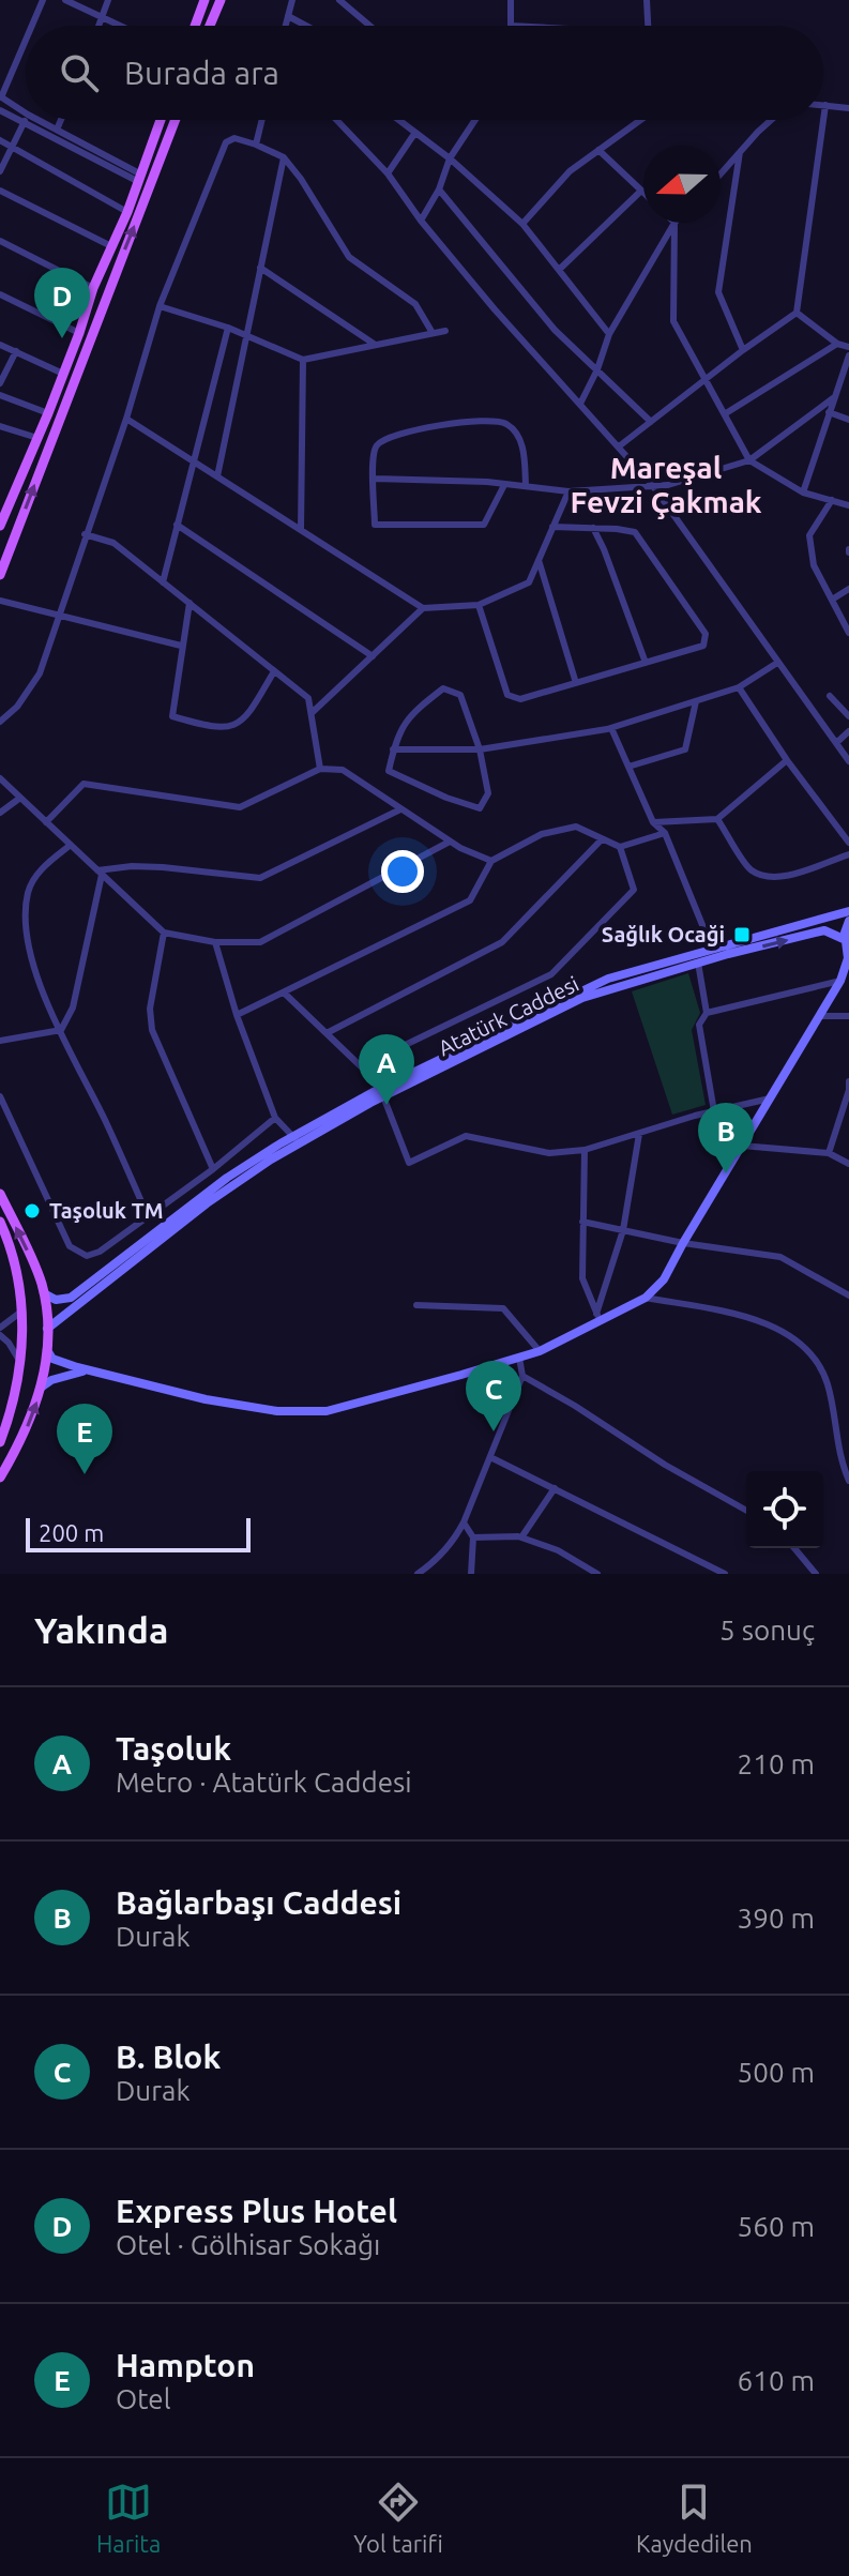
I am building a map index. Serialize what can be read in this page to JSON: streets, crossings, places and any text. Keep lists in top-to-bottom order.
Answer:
{
  "streets": {
    "main road": ["Atatürk Caddesi"]
  },
  "districts": ["Mareşal Fevzi Çakmak"],
  "places": {
    "transit": ["Sağlık Ocaği"],
    "other": ["Taşoluk TM"]
  },
  "scale_bar": "200 m",
  "north": "left",
  "page": {
    "search": "Burada ara",
    "pins": [
      "D",
      "A",
      "B",
      "C",
      "E"
    ],
    "scale": "200 m",
    "heading": ["Yakında", "5 sonuç"],
    "list": [
      {
        "mark": "A",
        "name": "Taşoluk",
        "note": "Metro · Atatürk Caddesi",
        "value": "210 m"
      },
      {
        "mark": "B",
        "name": "Bağlarbaşı Caddesi",
        "note": "Durak",
        "value": "390 m"
      },
      {
        "mark": "C",
        "name": "B. Blok",
        "note": "Durak",
        "value": "500 m"
      },
      {
        "mark": "D",
        "name": "Express Plus Hotel",
        "note": "Otel · Gölhisar Sokağı",
        "value": "560 m"
      },
      {
        "mark": "E",
        "name": "Hampton",
        "note": "Otel",
        "value": "610 m"
      }
    ],
    "nav": ["Harita", "Yol tarifi", "Kaydedilen"]
  }
}
